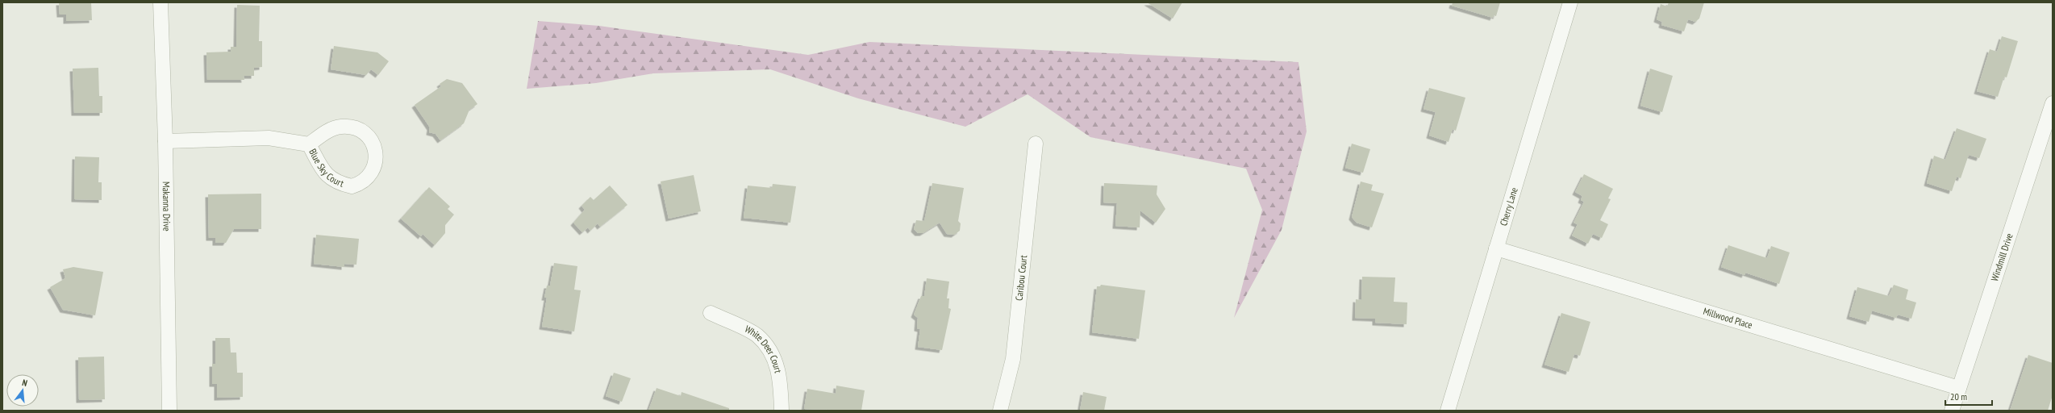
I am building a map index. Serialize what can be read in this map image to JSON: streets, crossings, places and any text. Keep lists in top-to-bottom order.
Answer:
{
  "streets": {
    "street": [
      "Blue Sky Court",
      "Makanna Drive",
      "Cherry Lane",
      "Windmill Drive",
      "Caribou Court",
      "Millwood Place",
      "White Deer Court"
    ]
  },
  "crossings": [
    ["Blue Sky Court", "Makanna Drive"],
    ["Cherry Lane", "Millwood Place"],
    ["Windmill Drive", "Millwood Place"]
  ],
  "scale_bar": "20 m",
  "north": "top"
}
